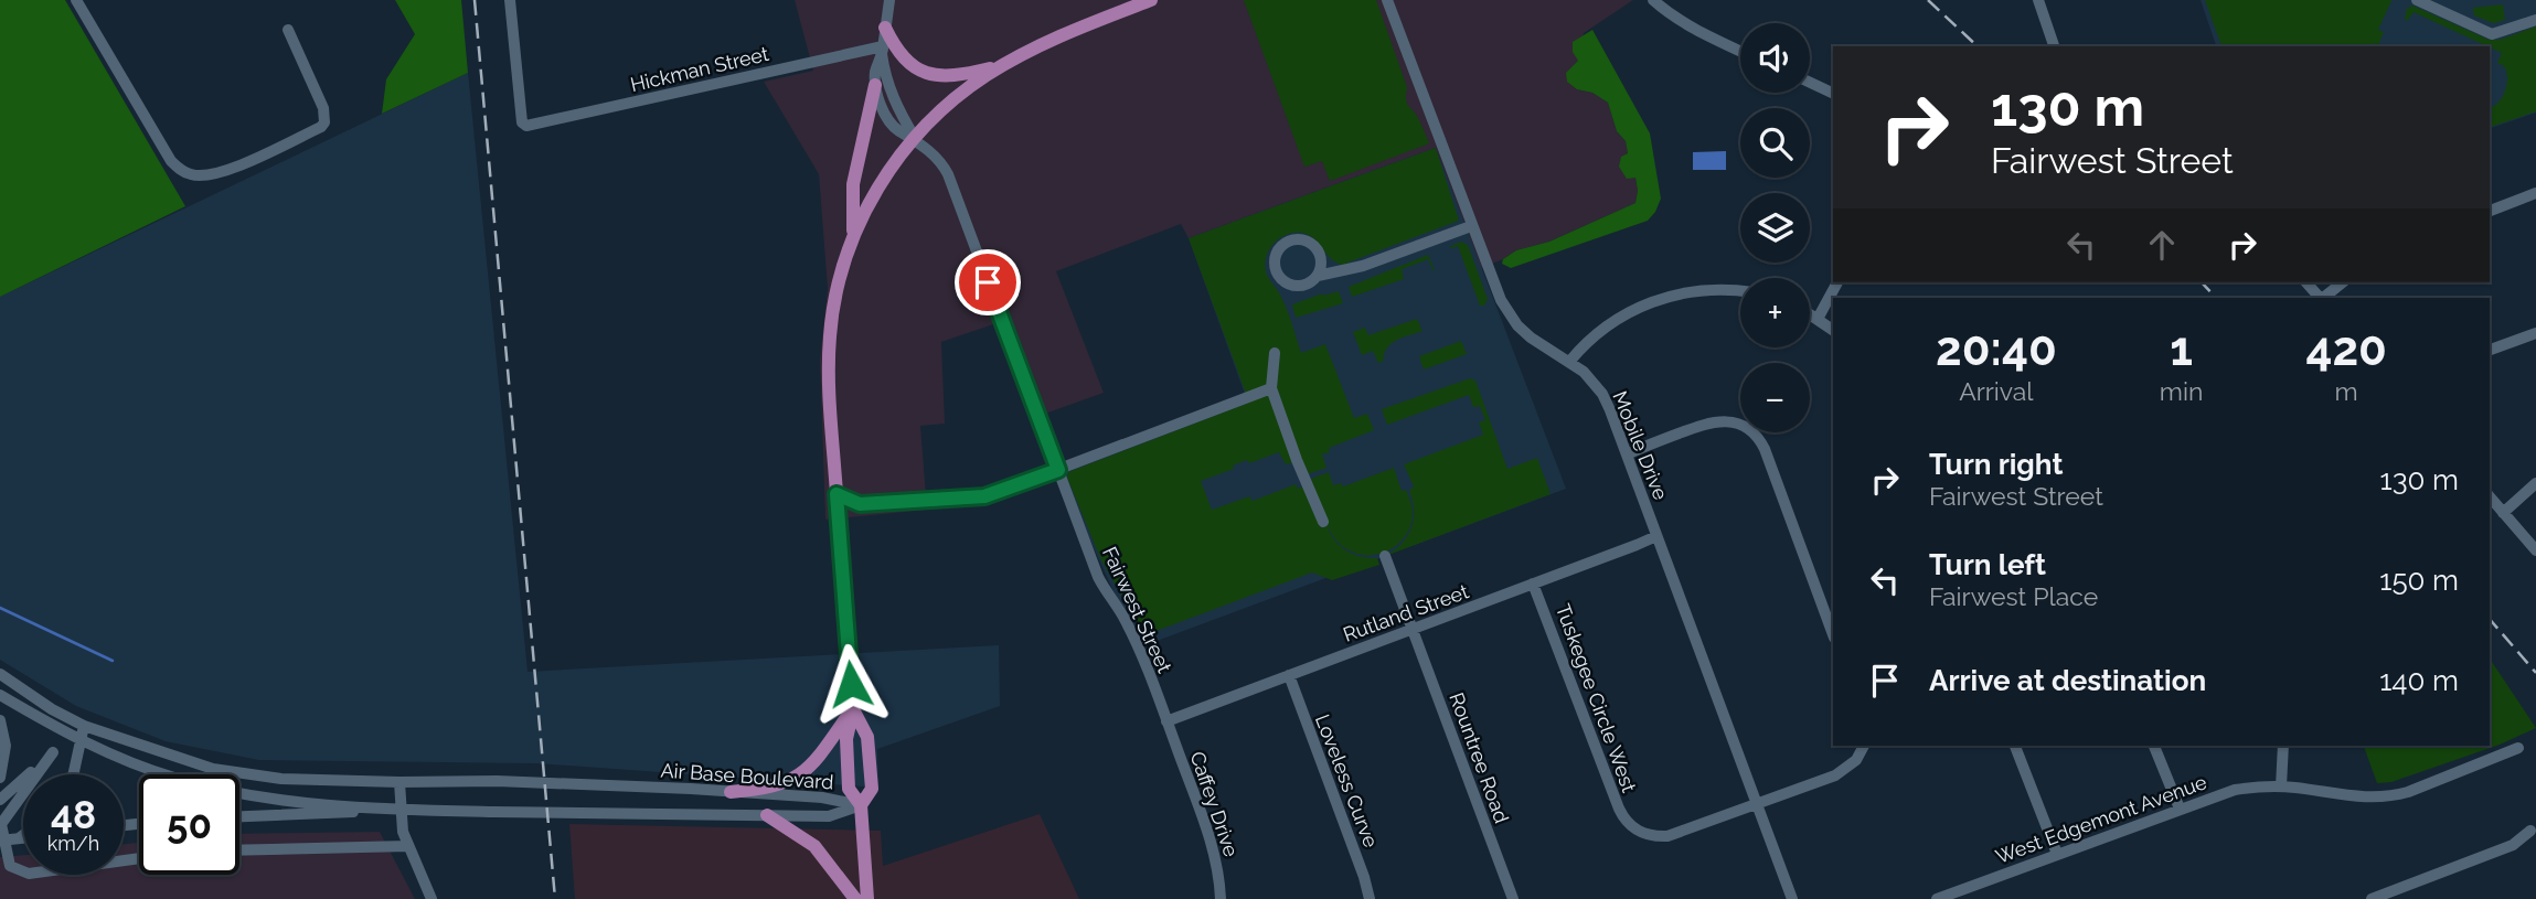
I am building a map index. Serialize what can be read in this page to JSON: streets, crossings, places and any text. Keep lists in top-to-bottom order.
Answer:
{
  "streets": {
    "street": [
      "Hickman Street",
      "Mobile Drive",
      "Fairwest Street",
      "Rutland Street",
      "Tuskegee Circle West",
      "Rountree Road",
      "Air Base Boulevard",
      "Loveless Curve",
      "Caffey Drive",
      "West Edgemont Avenue"
    ]
  },
  "crossings": [
    ["Mobile Drive", "Rutland Street"],
    ["Mobile Drive", "Tuskegee Circle West"],
    ["Fairwest Street", "Rutland Street"],
    ["Fairwest Street", "Caffey Drive"],
    ["Rutland Street", "Tuskegee Circle West"],
    ["Rutland Street", "Rountree Road"],
    ["Rutland Street", "Loveless Curve"],
    ["Rutland Street", "Caffey Drive"]
  ],
  "page": {
    "map_buttons": ["+", "−"],
    "turn": ["130 m", "Fairwest Street"],
    "eta": [
      "20:40",
      "Arrival",
      "1",
      "min",
      "420",
      "m"
    ],
    "list": [
      {
        "name": "Turn right",
        "note": "Fairwest Street",
        "value": "130 m"
      },
      {
        "name": "Turn left",
        "note": "Fairwest Place",
        "value": "150 m"
      },
      {
        "name": "Arrive at destination",
        "value": "140 m"
      }
    ],
    "speed": "48 km/h",
    "limit": "50"
  }
}
